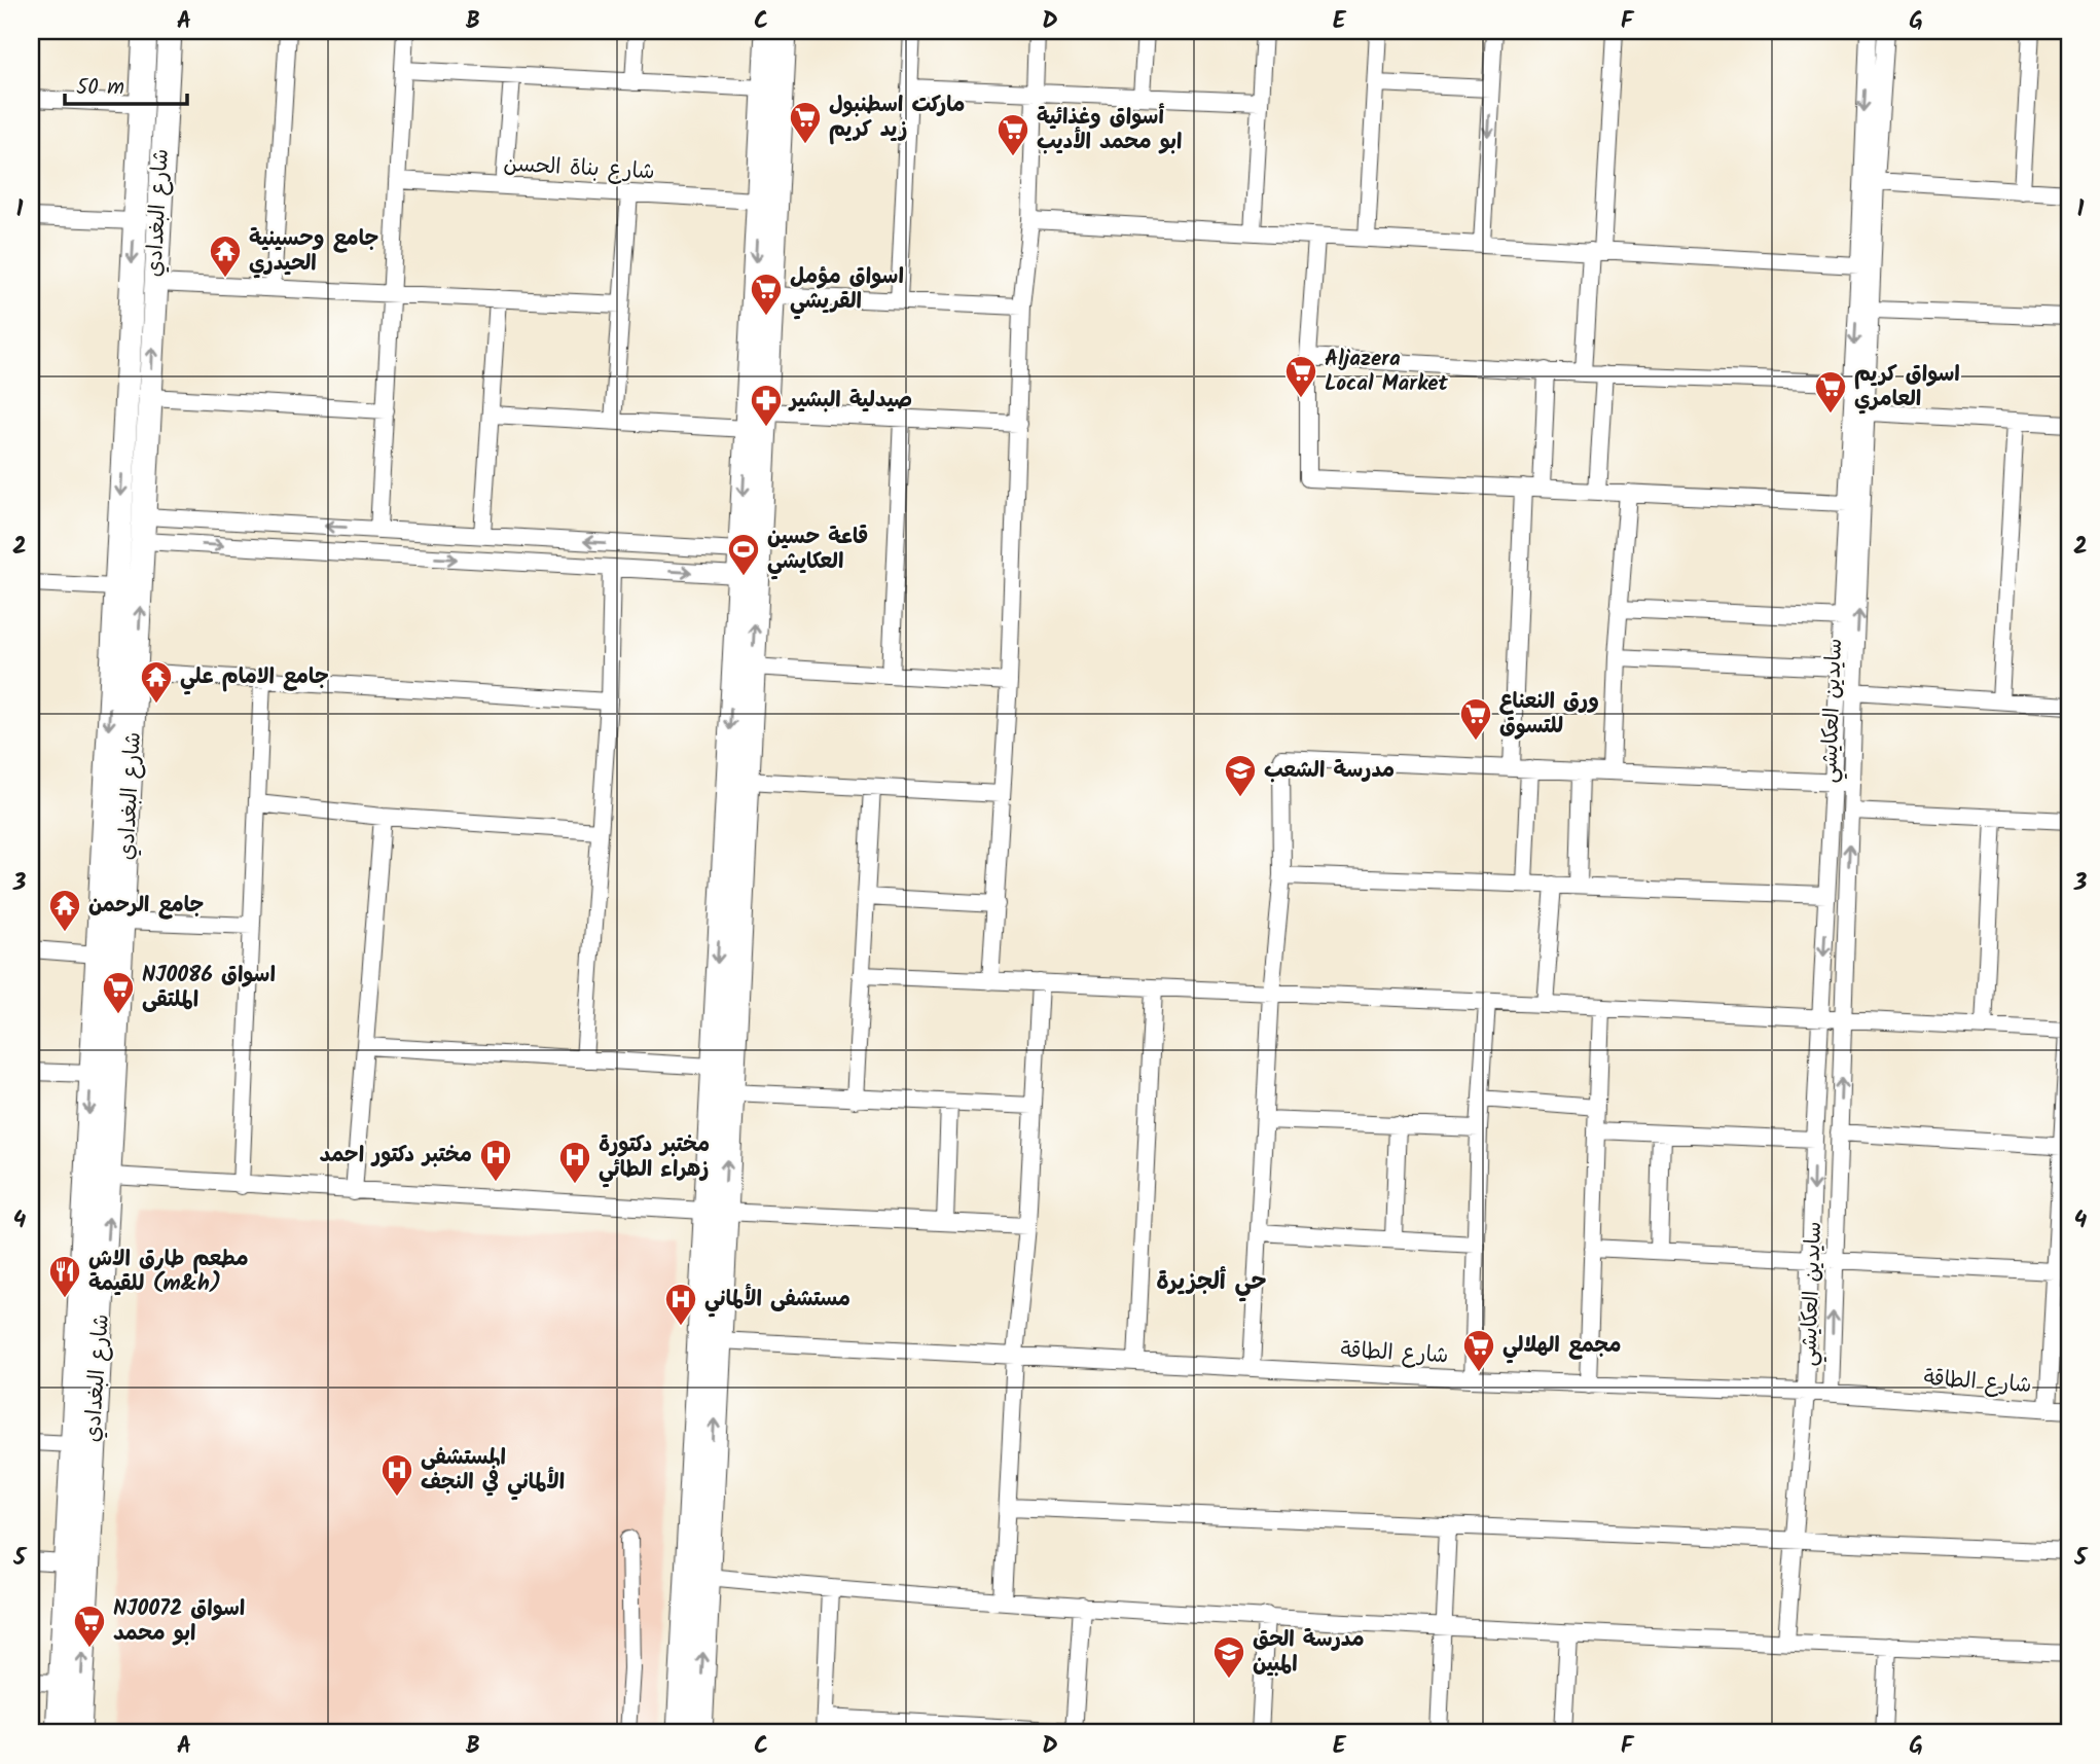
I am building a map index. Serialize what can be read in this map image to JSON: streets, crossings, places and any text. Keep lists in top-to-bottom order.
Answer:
{
  "streets": {
    "street": [
      "شارع بناة الحسن",
      "شارع البغدادي",
      "سايدين العكايشي",
      "شارع الطاقة"
    ]
  },
  "crossings": [
    ["سايدين العكايشي", "شارع الطاقة"]
  ],
  "districts": ["حي ألجزيرة"],
  "places": {
    "supermarket": [
      "ماركت اسطنبول زيد كريم",
      "أسواق وغذائية ابو محمد الأديب",
      "اسواق مؤمل القريشي",
      "Aljazera Local Market",
      "اسواق كريم العامري",
      "ورق النعناع للتسوق",
      "NJ0086 اسواق الملتقى",
      "مجمع الهلالي",
      "NJ0072 اسواق ابو محمد"
    ],
    "temple": ["جامع وحسينية الحيدري", "جامع الامام علي", "جامع الرحمن"],
    "pharmacy": ["صيدلية البشير"],
    "sports": ["قاعة حسين العكايشي"],
    "school or university": ["مدرسة الشعب", "مدرسة الحق المبين"],
    "hospital": [
      "مختبر دكتور احمد",
      "مختبر دكتورة زهراء الطائي",
      "مستشفى الألماني",
      "المستشفى الألماني في النجف"
    ],
    "restaurant": ["مطعم طارق الاش للقيمة (m&h)"]
  },
  "scale_bar": "50 m",
  "grid": {
    "columns": [
      "A",
      "B",
      "C",
      "D",
      "E",
      "F",
      "G"
    ],
    "rows": [
      "1",
      "2",
      "3",
      "4",
      "5"
    ]
  }
}
